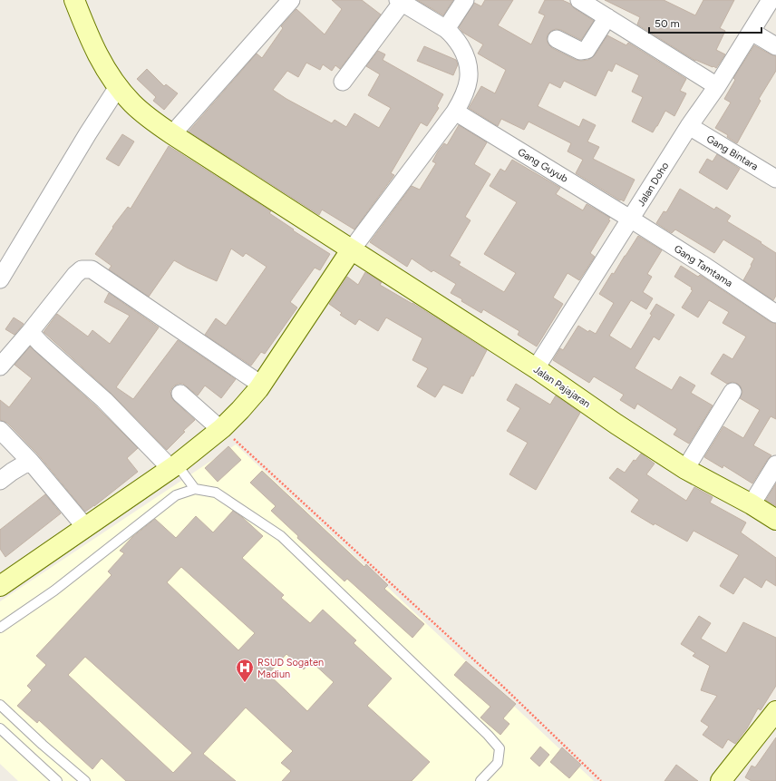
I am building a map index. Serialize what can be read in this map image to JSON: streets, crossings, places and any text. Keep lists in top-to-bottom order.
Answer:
{
  "streets": {
    "street": [
      "Gang Bintara",
      "Gang Guyub",
      "Jalan Doho",
      "Gang Tamtama",
      "Jalan Pajajaran"
    ]
  },
  "crossings": [
    ["Gang Bintara", "Jalan Doho"],
    ["Gang Guyub", "Jalan Doho"],
    ["Gang Guyub", "Gang Tamtama"],
    ["Jalan Doho", "Gang Tamtama"],
    ["Jalan Doho", "Jalan Pajajaran"]
  ],
  "places": {
    "hospital": ["RSUD Sogaten Madiun"]
  },
  "scale_bar": "50 m"
}
